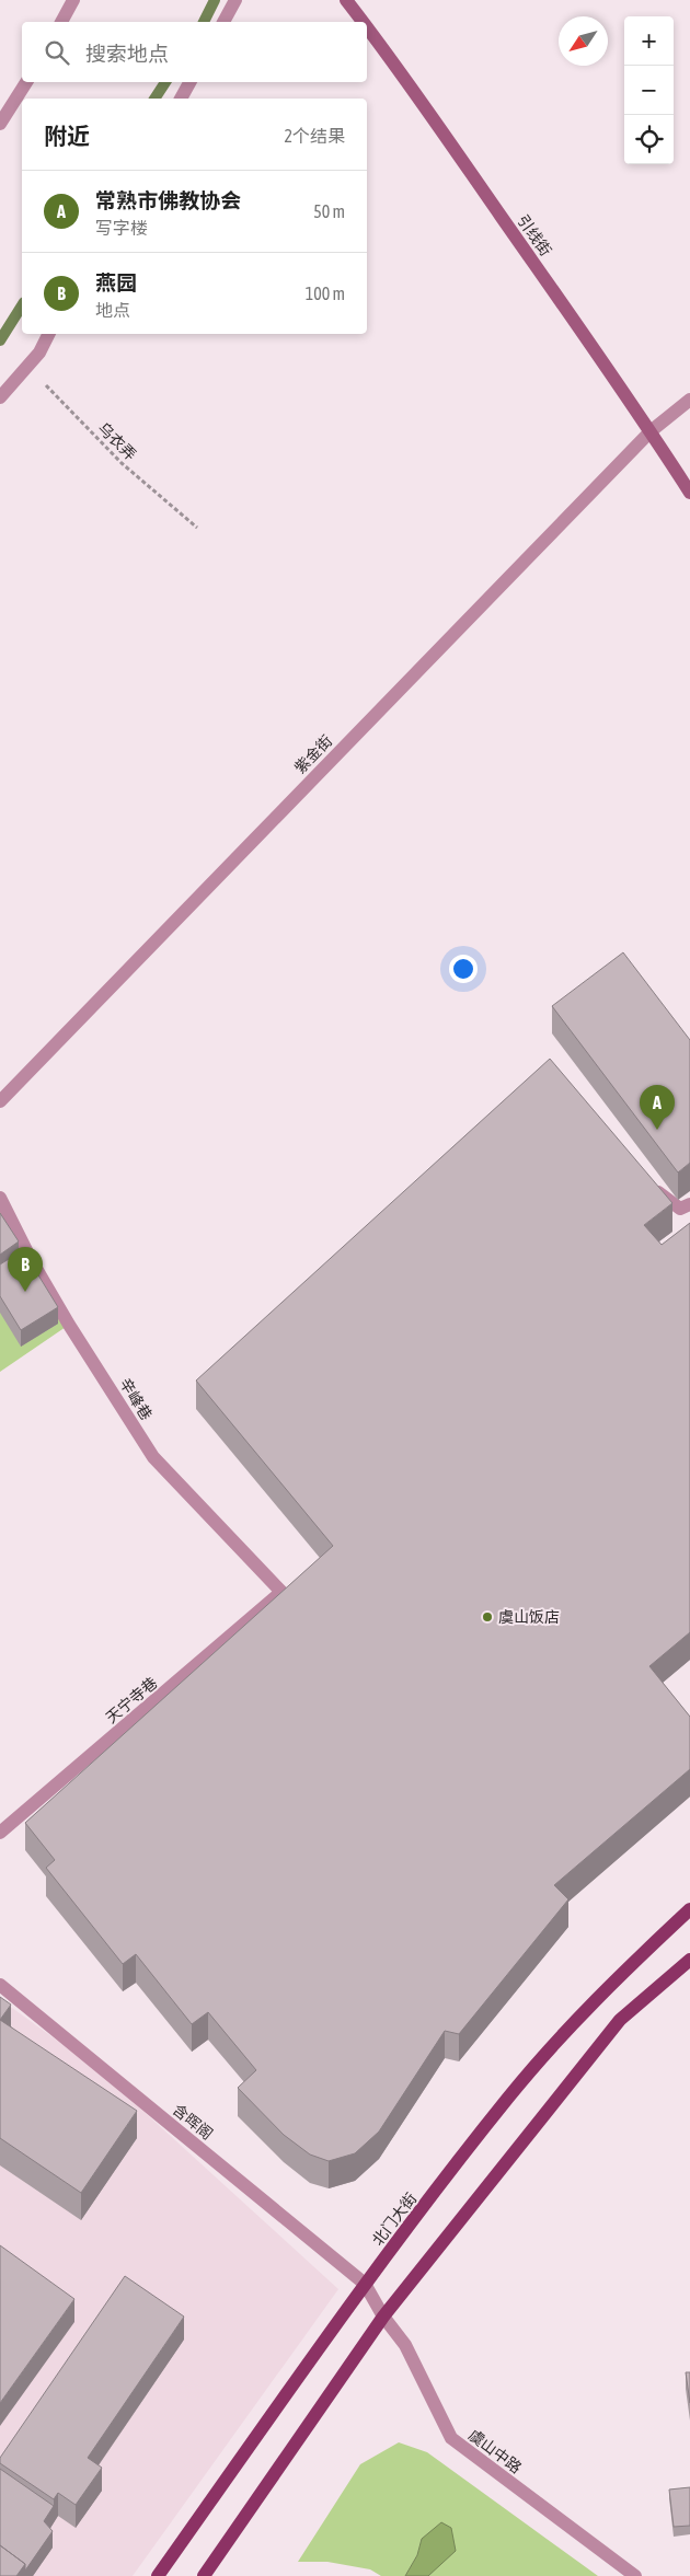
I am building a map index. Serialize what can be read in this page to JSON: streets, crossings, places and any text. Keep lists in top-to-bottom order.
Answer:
{
  "streets": {
    "main road": ["北门大街"],
    "street": [
      "引线街",
      "紫金街",
      "辛峰巷",
      "天宁寺巷",
      "含晖阁",
      "虞山中路"
    ],
    "path": ["乌衣弄"]
  },
  "crossings": [
    ["引线街", "紫金街"],
    ["辛峰巷", "天宁寺巷"],
    ["含晖阁", "北门大街"],
    ["含晖阁", "虞山中路"],
    ["北门大街", "虞山中路"]
  ],
  "places": ["虞山饭店"],
  "north": "bottom left",
  "page": {
    "map_buttons": ["+", "−"],
    "search": "搜索地点",
    "heading": ["附近", "2个结果"],
    "list": [
      {
        "mark": "A",
        "name": "常熟市佛教协会",
        "note": "写字楼",
        "value": "50 m"
      },
      {
        "mark": "B",
        "name": "燕园",
        "note": "地点",
        "value": "100 m"
      }
    ],
    "pins": ["A", "B"]
  }
}
